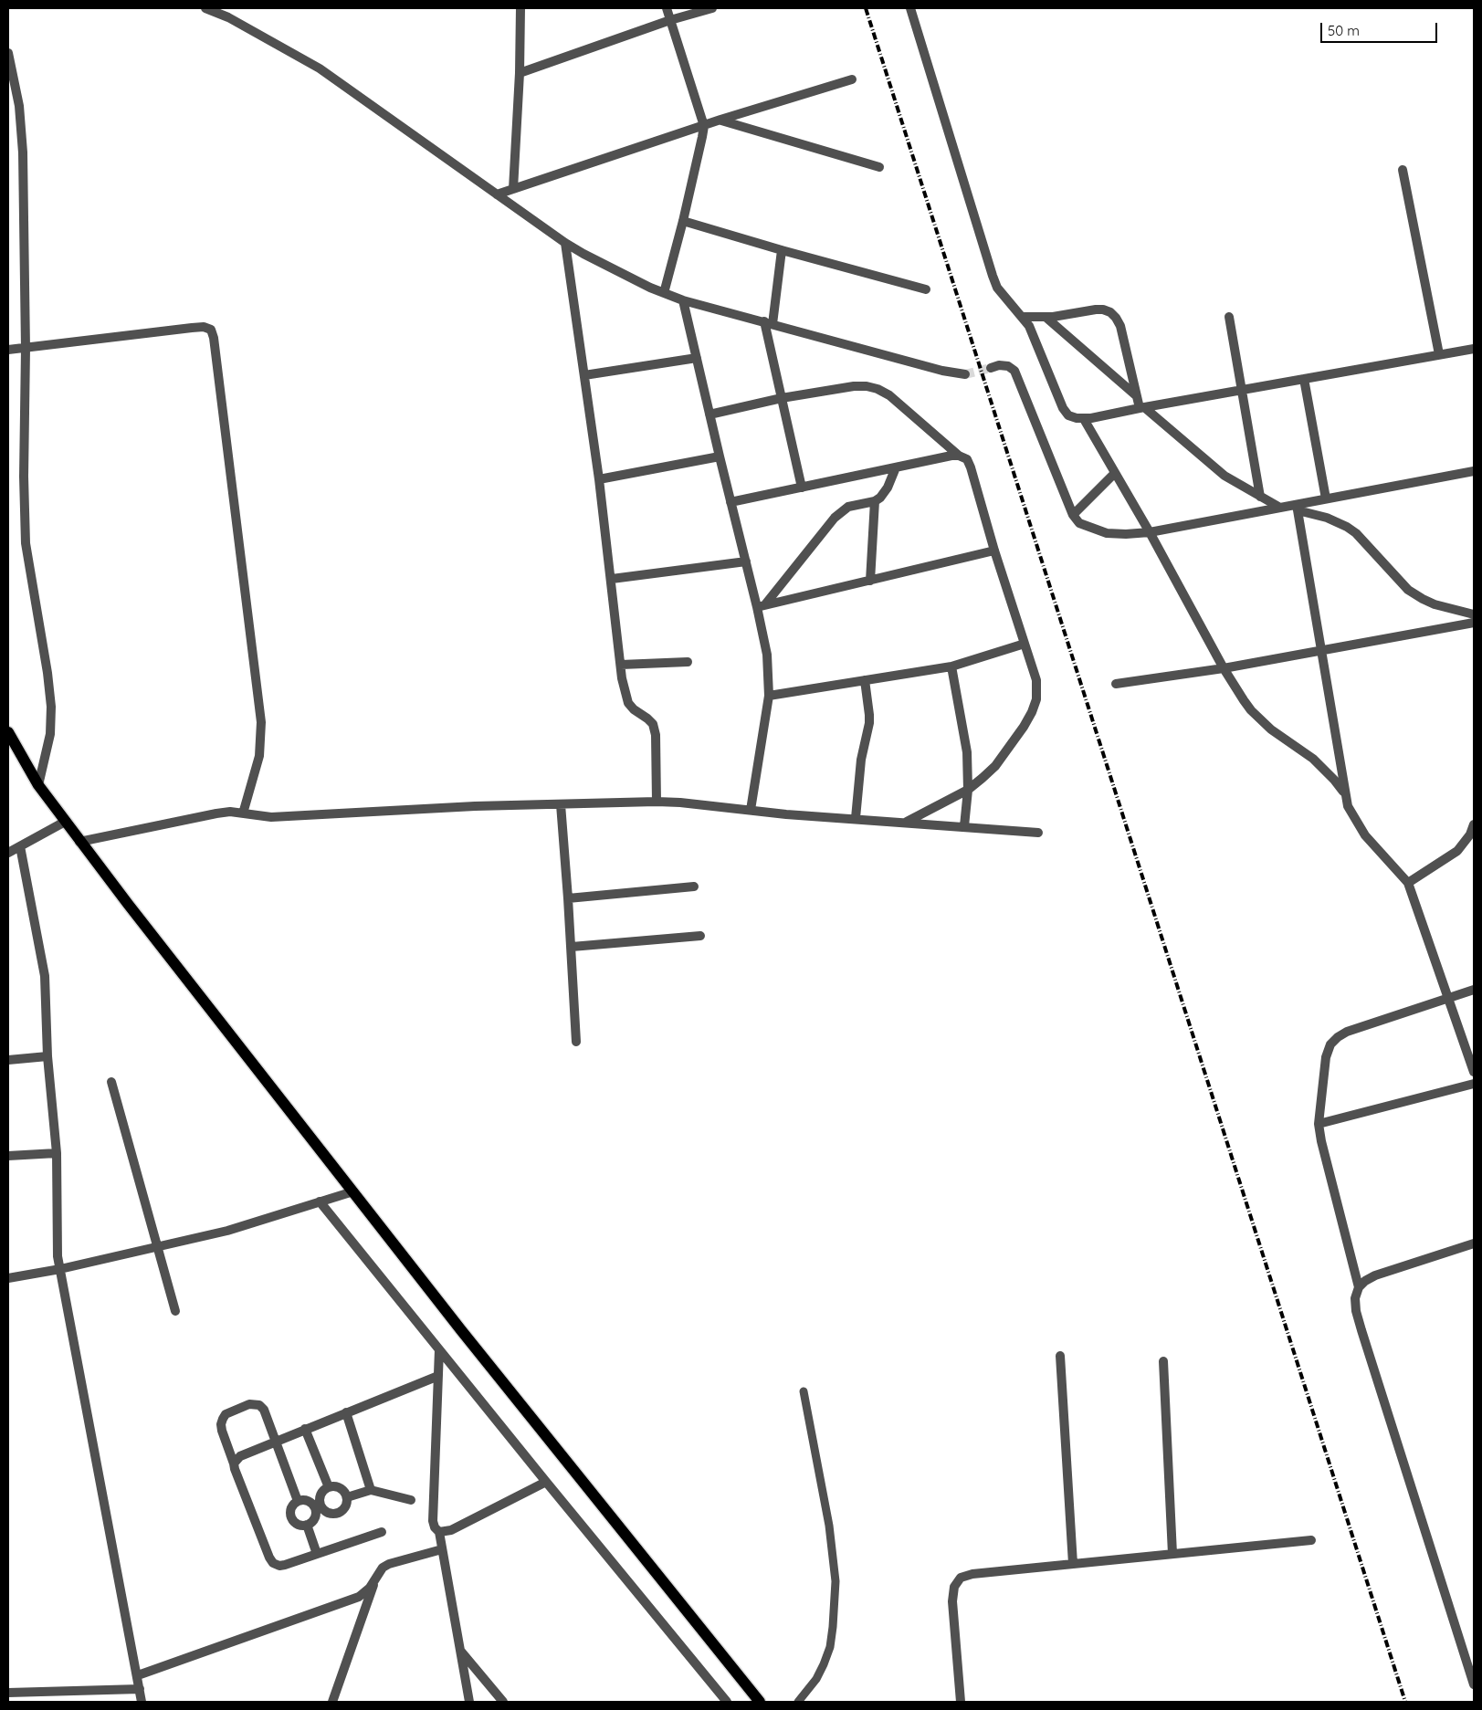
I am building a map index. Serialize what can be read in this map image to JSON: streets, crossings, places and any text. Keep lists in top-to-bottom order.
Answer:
{
  "scale_bar": "50 m"
}
